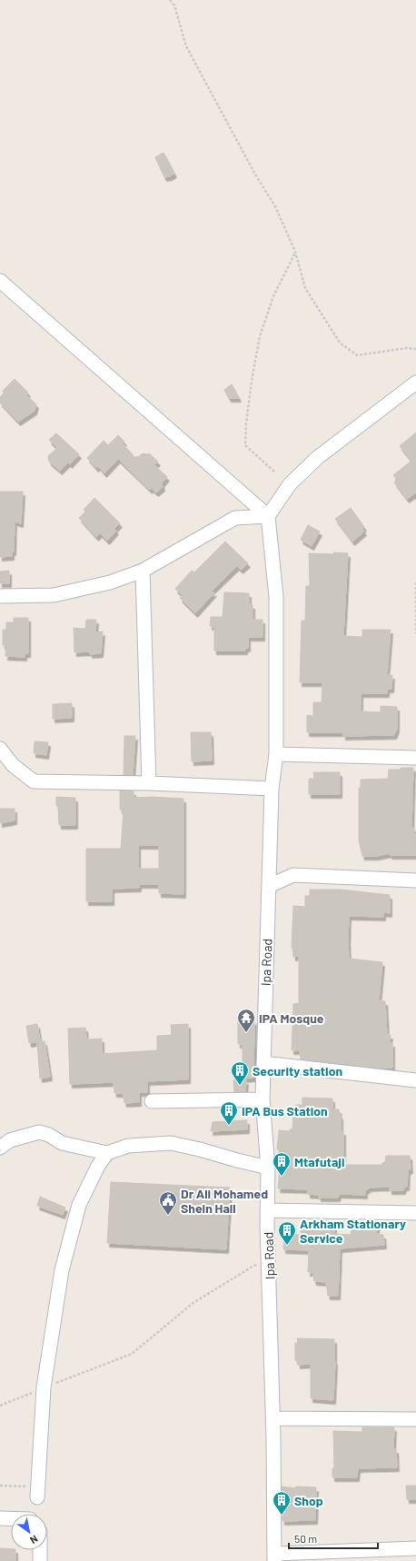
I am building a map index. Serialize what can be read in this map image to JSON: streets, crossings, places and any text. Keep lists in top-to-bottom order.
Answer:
{
  "streets": {
    "street": ["Ipa Road"]
  },
  "places": {
    "temple": ["IPA Mosque"],
    "building": [
      "Security station",
      "IPA Bus Station",
      "Mtafutaji",
      "Arkham Stationary Service",
      "Shop"
    ],
    "public building": ["Dr Ali Mohamed Shein Hall"]
  },
  "scale_bar": "50 m",
  "north": "bottom right"
}
